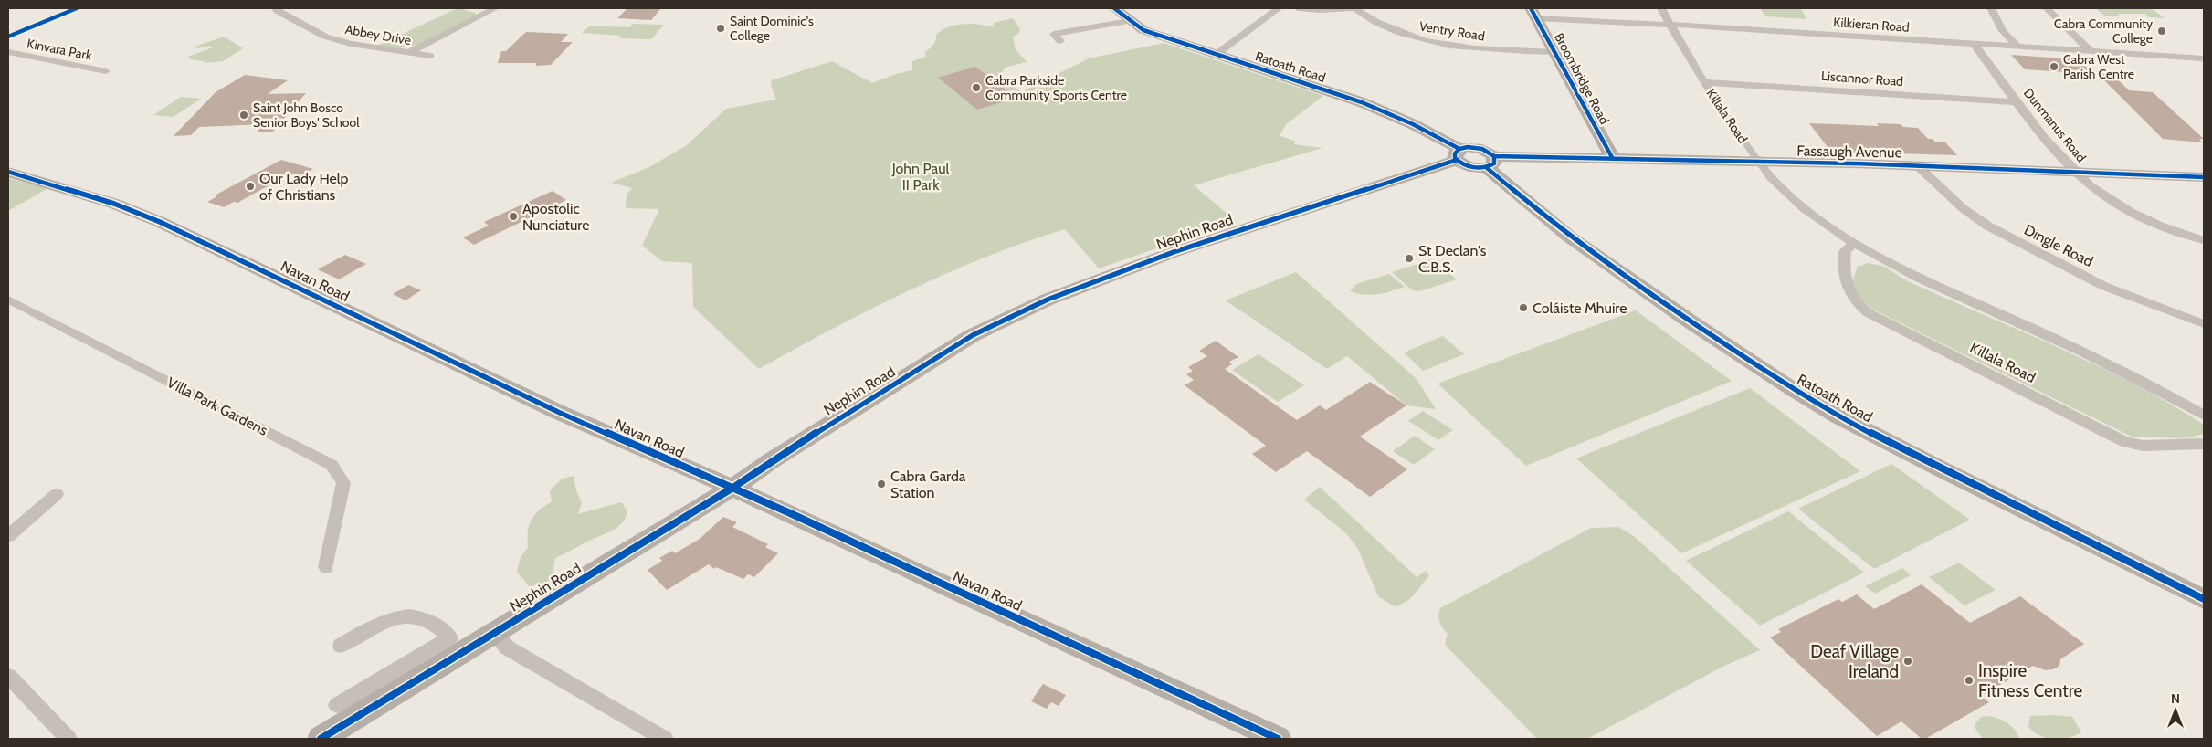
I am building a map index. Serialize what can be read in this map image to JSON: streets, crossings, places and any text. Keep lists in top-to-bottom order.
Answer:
{
  "streets": {
    "main road": [
      "Ratoath Road",
      "Broombridge Road",
      "Fassaugh Avenue",
      "Nephin Road",
      "Navan Road"
    ],
    "street": [
      "Kilkieran Road",
      "Ventry Road",
      "Abbey Drive",
      "Kinvara Park",
      "Liscannor Road",
      "Killala Road",
      "Dunmanus Road",
      "Dingle Road",
      "Villa Park Gardens"
    ]
  },
  "crossings": [
    ["Kilkieran Road", "Broombridge Road"],
    ["Kilkieran Road", "Killala Road"],
    ["Kilkieran Road", "Dunmanus Road"],
    ["Ventry Road", "Broombridge Road"],
    ["Ratoath Road", "Fassaugh Avenue"],
    ["Ratoath Road", "Nephin Road"],
    ["Broombridge Road", "Fassaugh Avenue"],
    ["Liscannor Road", "Killala Road"],
    ["Liscannor Road", "Dunmanus Road"],
    ["Killala Road", "Fassaugh Avenue"],
    ["Dunmanus Road", "Fassaugh Avenue"],
    ["Fassaugh Avenue", "Dingle Road"],
    ["Nephin Road", "Navan Road"]
  ],
  "parks": ["John Paul II Park"],
  "places": [
    "Saint Dominic's College",
    "Cabra Community College",
    "Cabra West Parish Centre",
    "Cabra Parkside Community Sports Centre",
    "Saint John Bosco Senior Boys' School",
    "Our Lady Help of Christians",
    "Apostolic Nunciature",
    "St Declan's C.B.S.",
    "Coláiste Mhuire",
    "Cabra Garda Station",
    "Deaf Village Ireland",
    "Inspire Fitness Centre"
  ],
  "north": "top"
}
